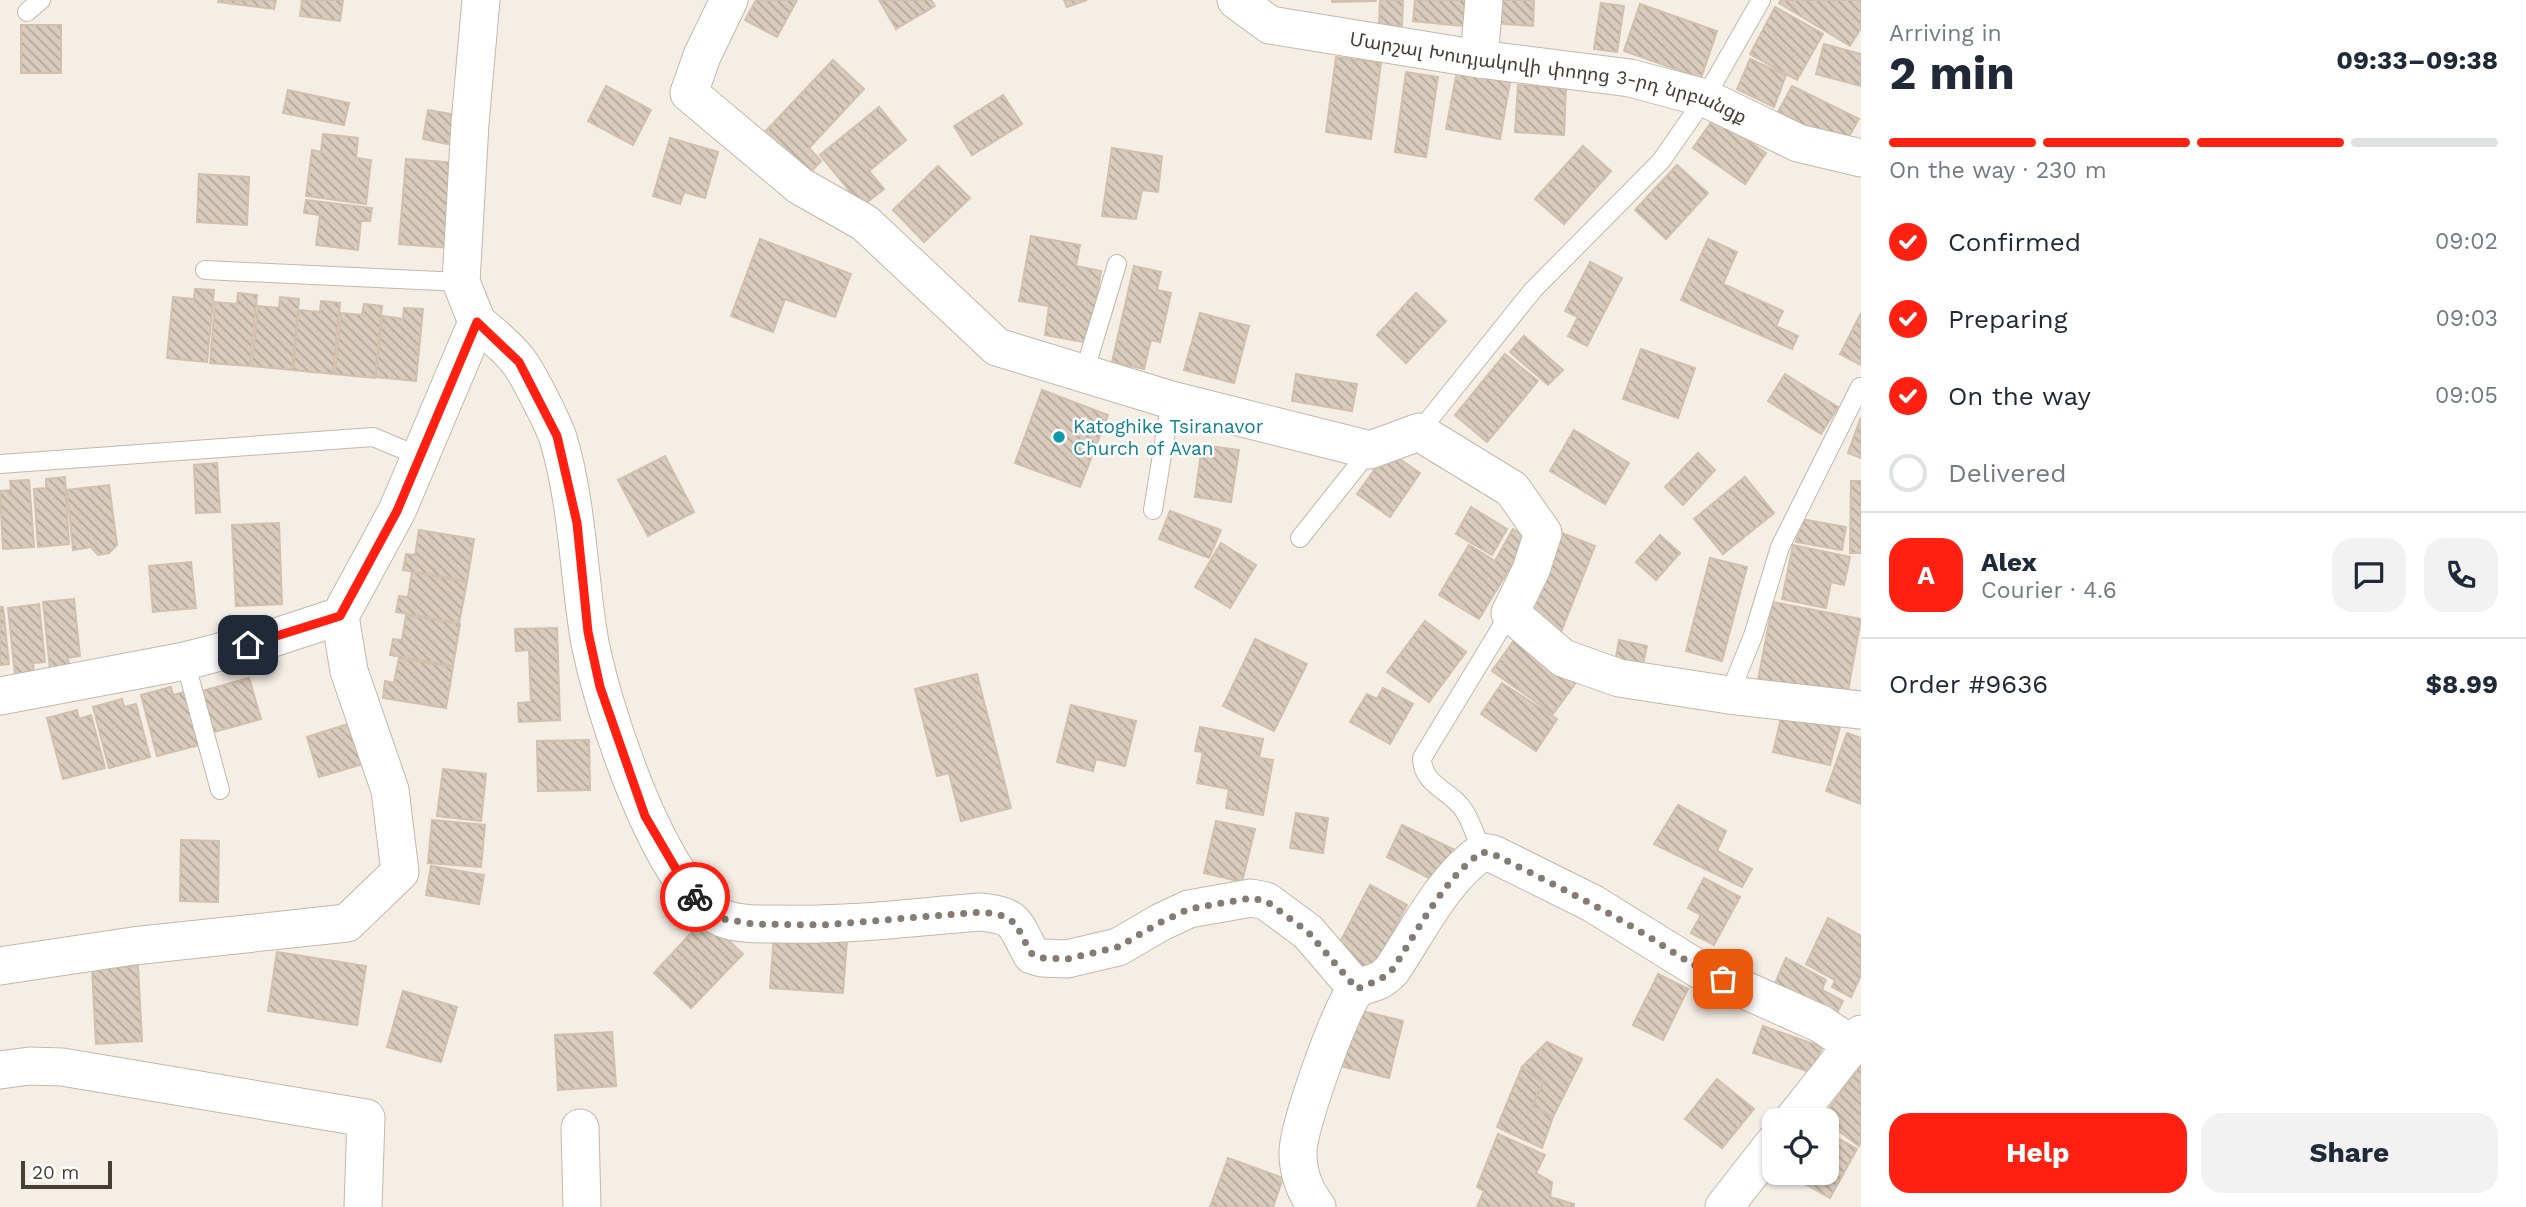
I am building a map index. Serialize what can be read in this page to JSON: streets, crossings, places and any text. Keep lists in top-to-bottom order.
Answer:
{
  "streets": {
    "street": ["Մարշալ Խուդյակովի փողոց 3-րդ նրբանցք"]
  },
  "places": ["Katoghike Tsiranavor Church of Avan"],
  "scale_bar": "20 m",
  "page": {
    "heading": ["2 min", "Arriving in", "09:33–09:38"],
    "panel": [
      "Alex",
      "Courier · 4.6",
      "Order #9636",
      "$8.99"
    ],
    "bar": "On the way · 230 m",
    "list": [
      ["Confirmed", "09:02"],
      ["Preparing", "09:03"],
      ["On the way", "09:05"],
      "Delivered"
    ],
    "round": "A",
    "buttons": ["Help", "Share"],
    "scale": "20 m"
  }
}
